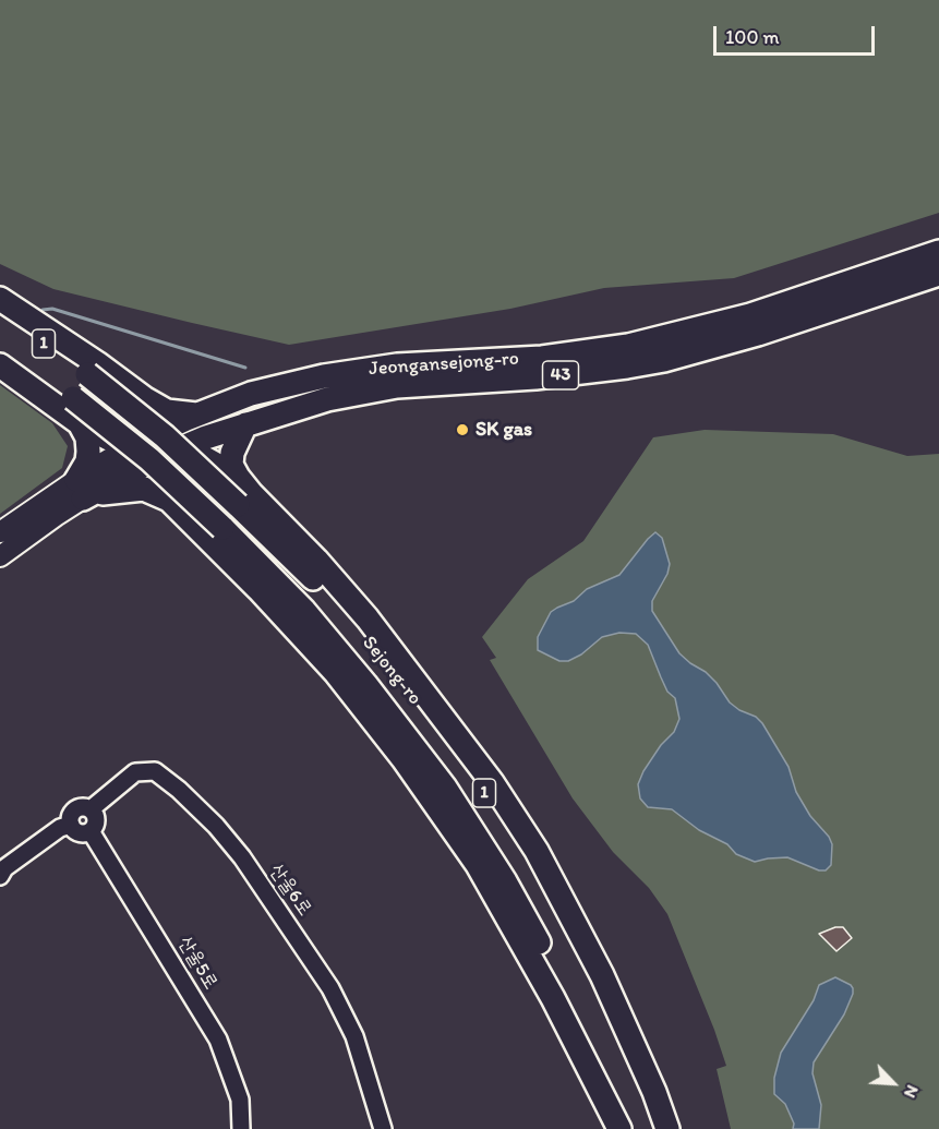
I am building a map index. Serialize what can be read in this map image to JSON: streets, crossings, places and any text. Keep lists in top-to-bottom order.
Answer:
{
  "streets": {
    "highway": [
      "1",
      "Jeongansejong-ro",
      "43",
      "Sejong-ro"
    ],
    "street": ["산울6로", "산울5로"]
  },
  "crossings": [
    ["산울6로", "산울5로"]
  ],
  "places": ["SK gas"],
  "scale_bar": "100 m",
  "north": "bottom right"
}
